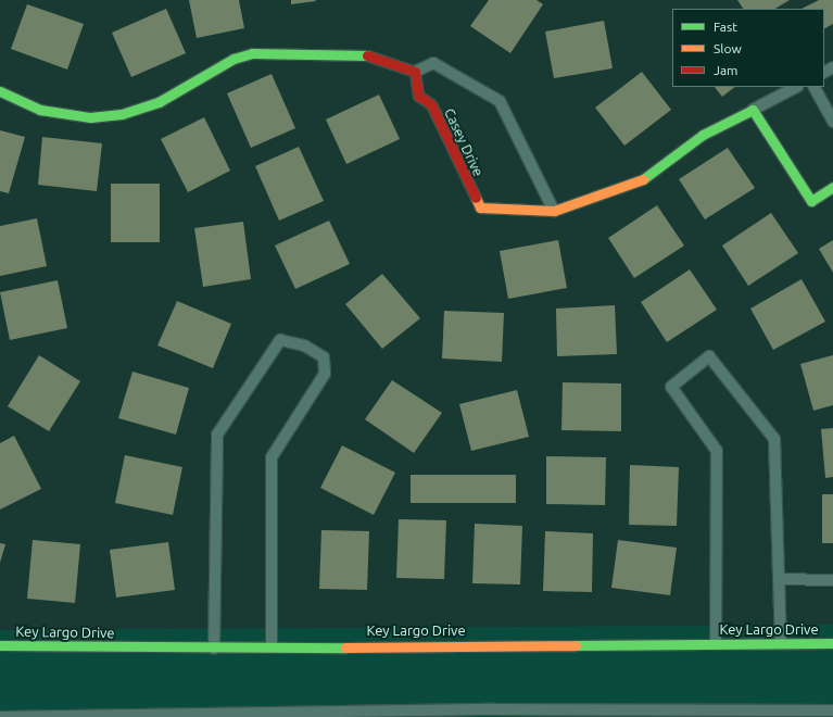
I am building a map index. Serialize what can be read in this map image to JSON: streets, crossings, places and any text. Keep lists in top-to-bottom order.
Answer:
{
  "streets": {
    "street": ["Casey Drive", "Key Largo Drive"]
  },
  "legend": ["Fast", "Slow", "Jam"]
}
